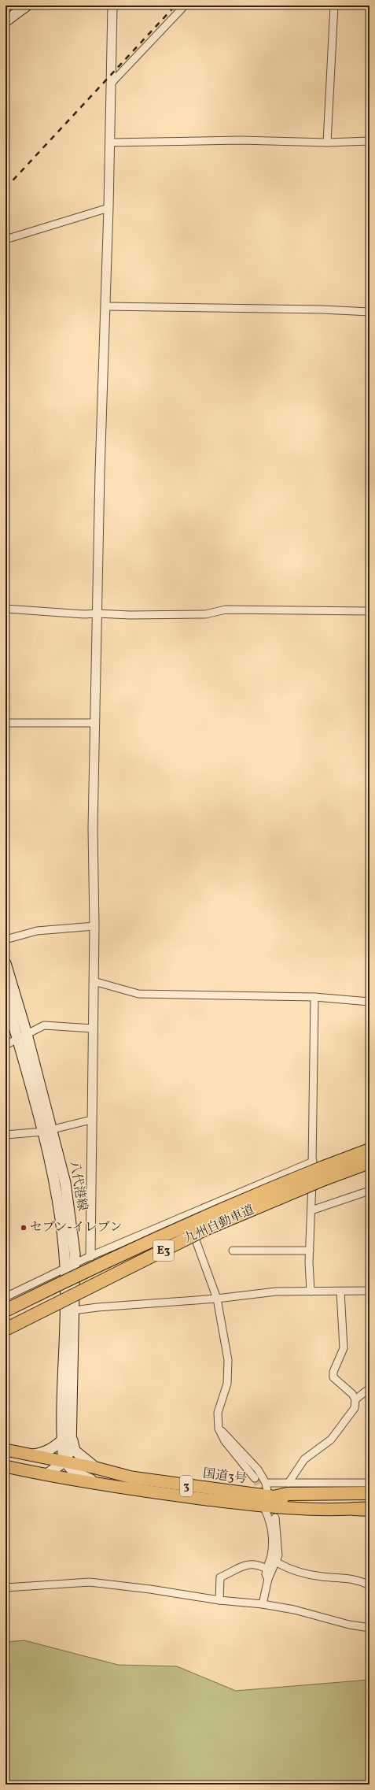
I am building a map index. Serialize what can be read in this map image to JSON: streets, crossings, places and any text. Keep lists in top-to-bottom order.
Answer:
{
  "streets": {
    "highway": [
      "九州自動車道",
      "E3",
      "国道3号",
      "3"
    ],
    "main road": ["八代港線"]
  },
  "crossings": [
    ["八代港線", "国道3号"]
  ],
  "places": ["セブン-イレブン"]
}
